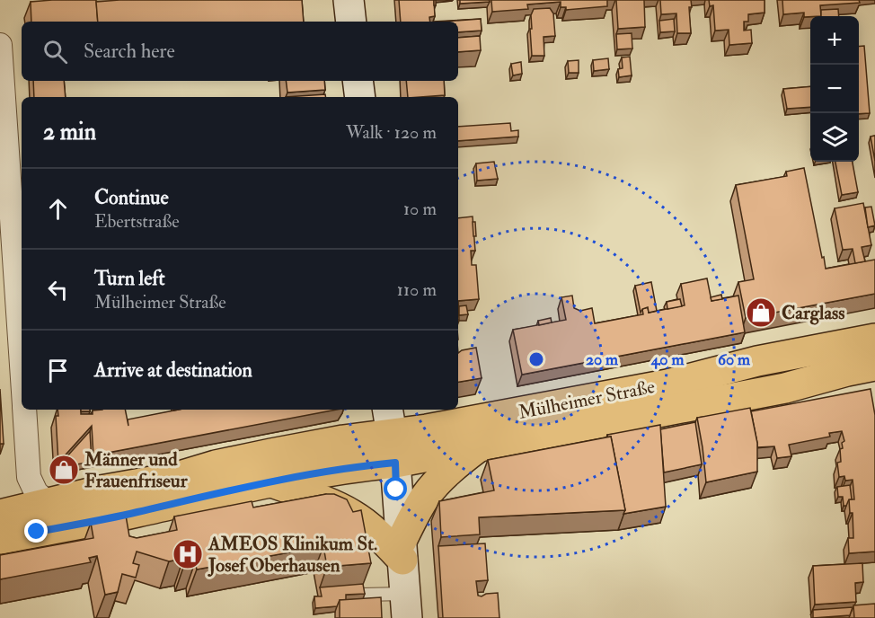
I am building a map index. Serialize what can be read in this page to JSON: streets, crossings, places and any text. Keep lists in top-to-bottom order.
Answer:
{
  "streets": {
    "main road": ["Mülheimer Straße"]
  },
  "places": {
    "shop": ["Carglass", "Männer und Frauenfriseur"],
    "hospital": ["AMEOS Klinikum St. Josef Oberhausen"]
  },
  "page": {
    "map_buttons": ["+", "−"],
    "search": "Search here",
    "heading": ["2 min", "Walk · 120 m"],
    "list": [
      ["Continue", "Ebertstraße", "10 m"],
      ["Turn left", "Mülheimer Straße", "110 m"],
      "Arrive at destination"
    ]
  },
  "rings": ["20 m", "40 m", "60 m"]
}
